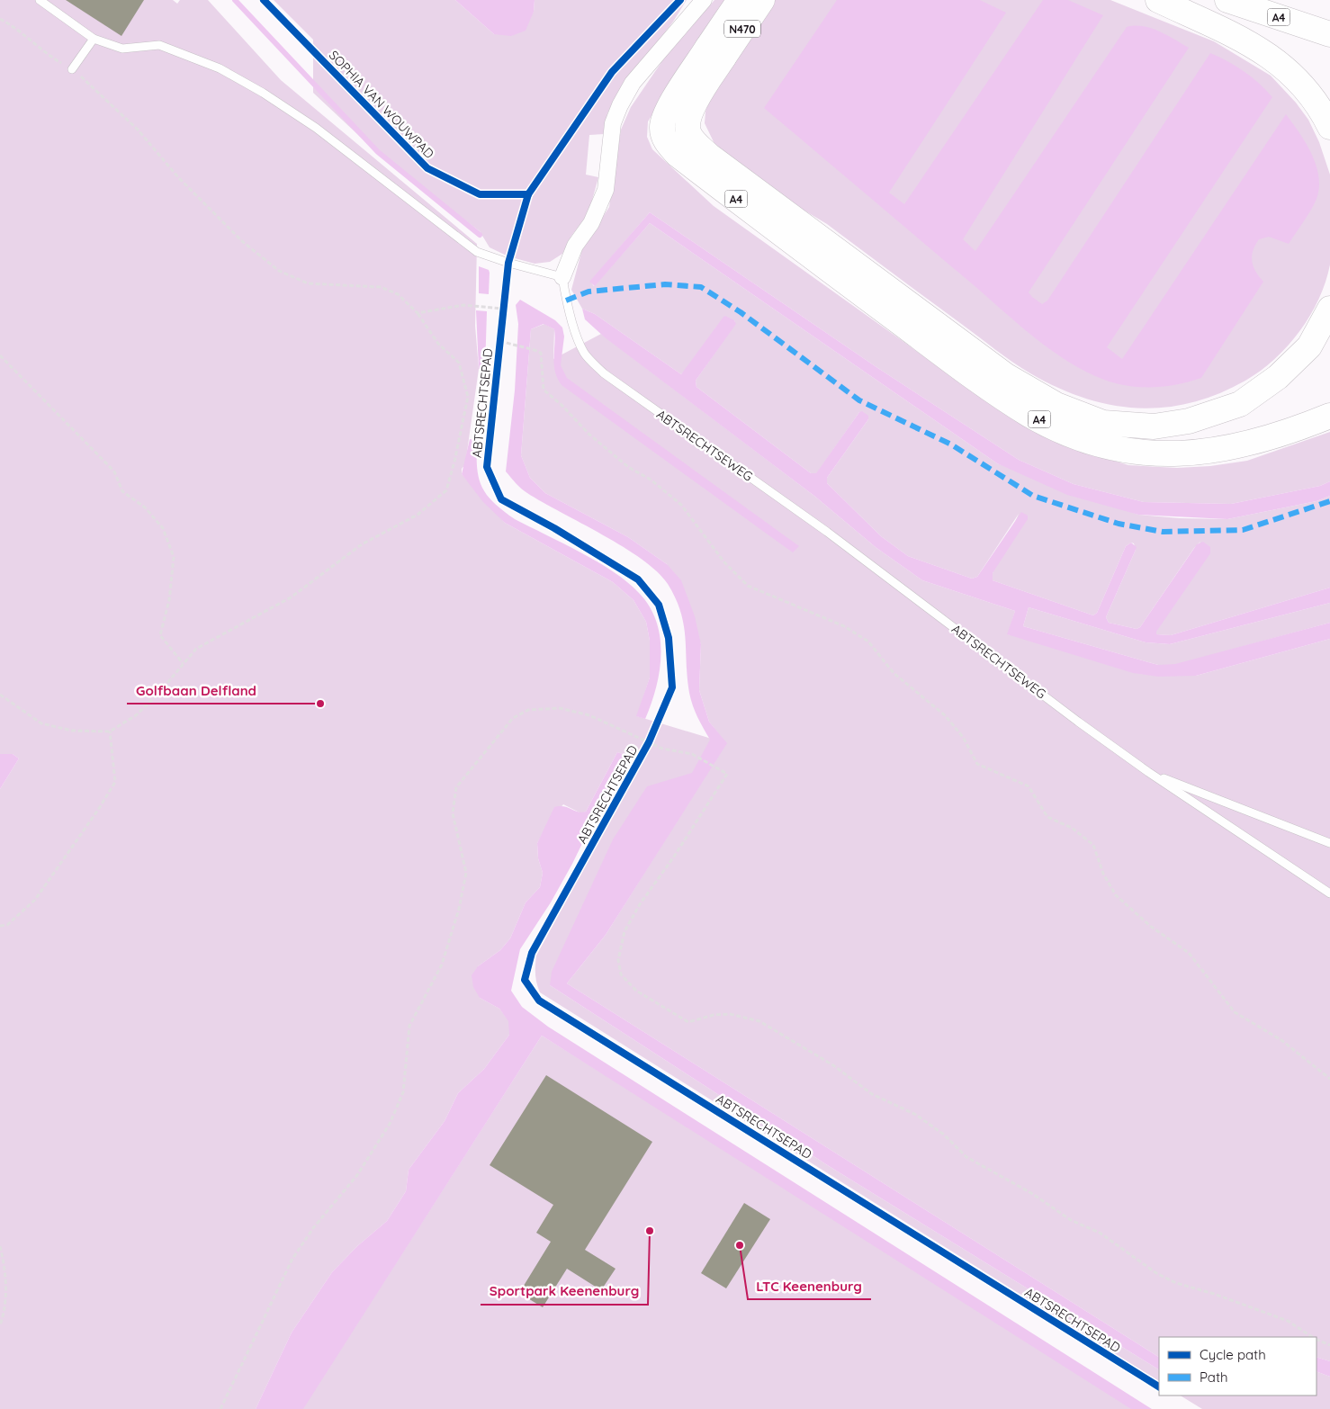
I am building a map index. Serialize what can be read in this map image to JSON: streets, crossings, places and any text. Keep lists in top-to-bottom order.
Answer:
{
  "streets": {
    "main road": ["A4", "N470"],
    "lane": ["ABTSRECHTSEWEG"],
    "cycle path": ["SOPHIA VAN WOUWPAD", "ABTSRECHTSEPAD"]
  },
  "crossings": [
    ["A4", "N470"]
  ],
  "places": ["Golfbaan Delfland", "Sportpark Keenenburg", "LTC Keenenburg"],
  "legend": ["Cycle path", "Path"]
}
